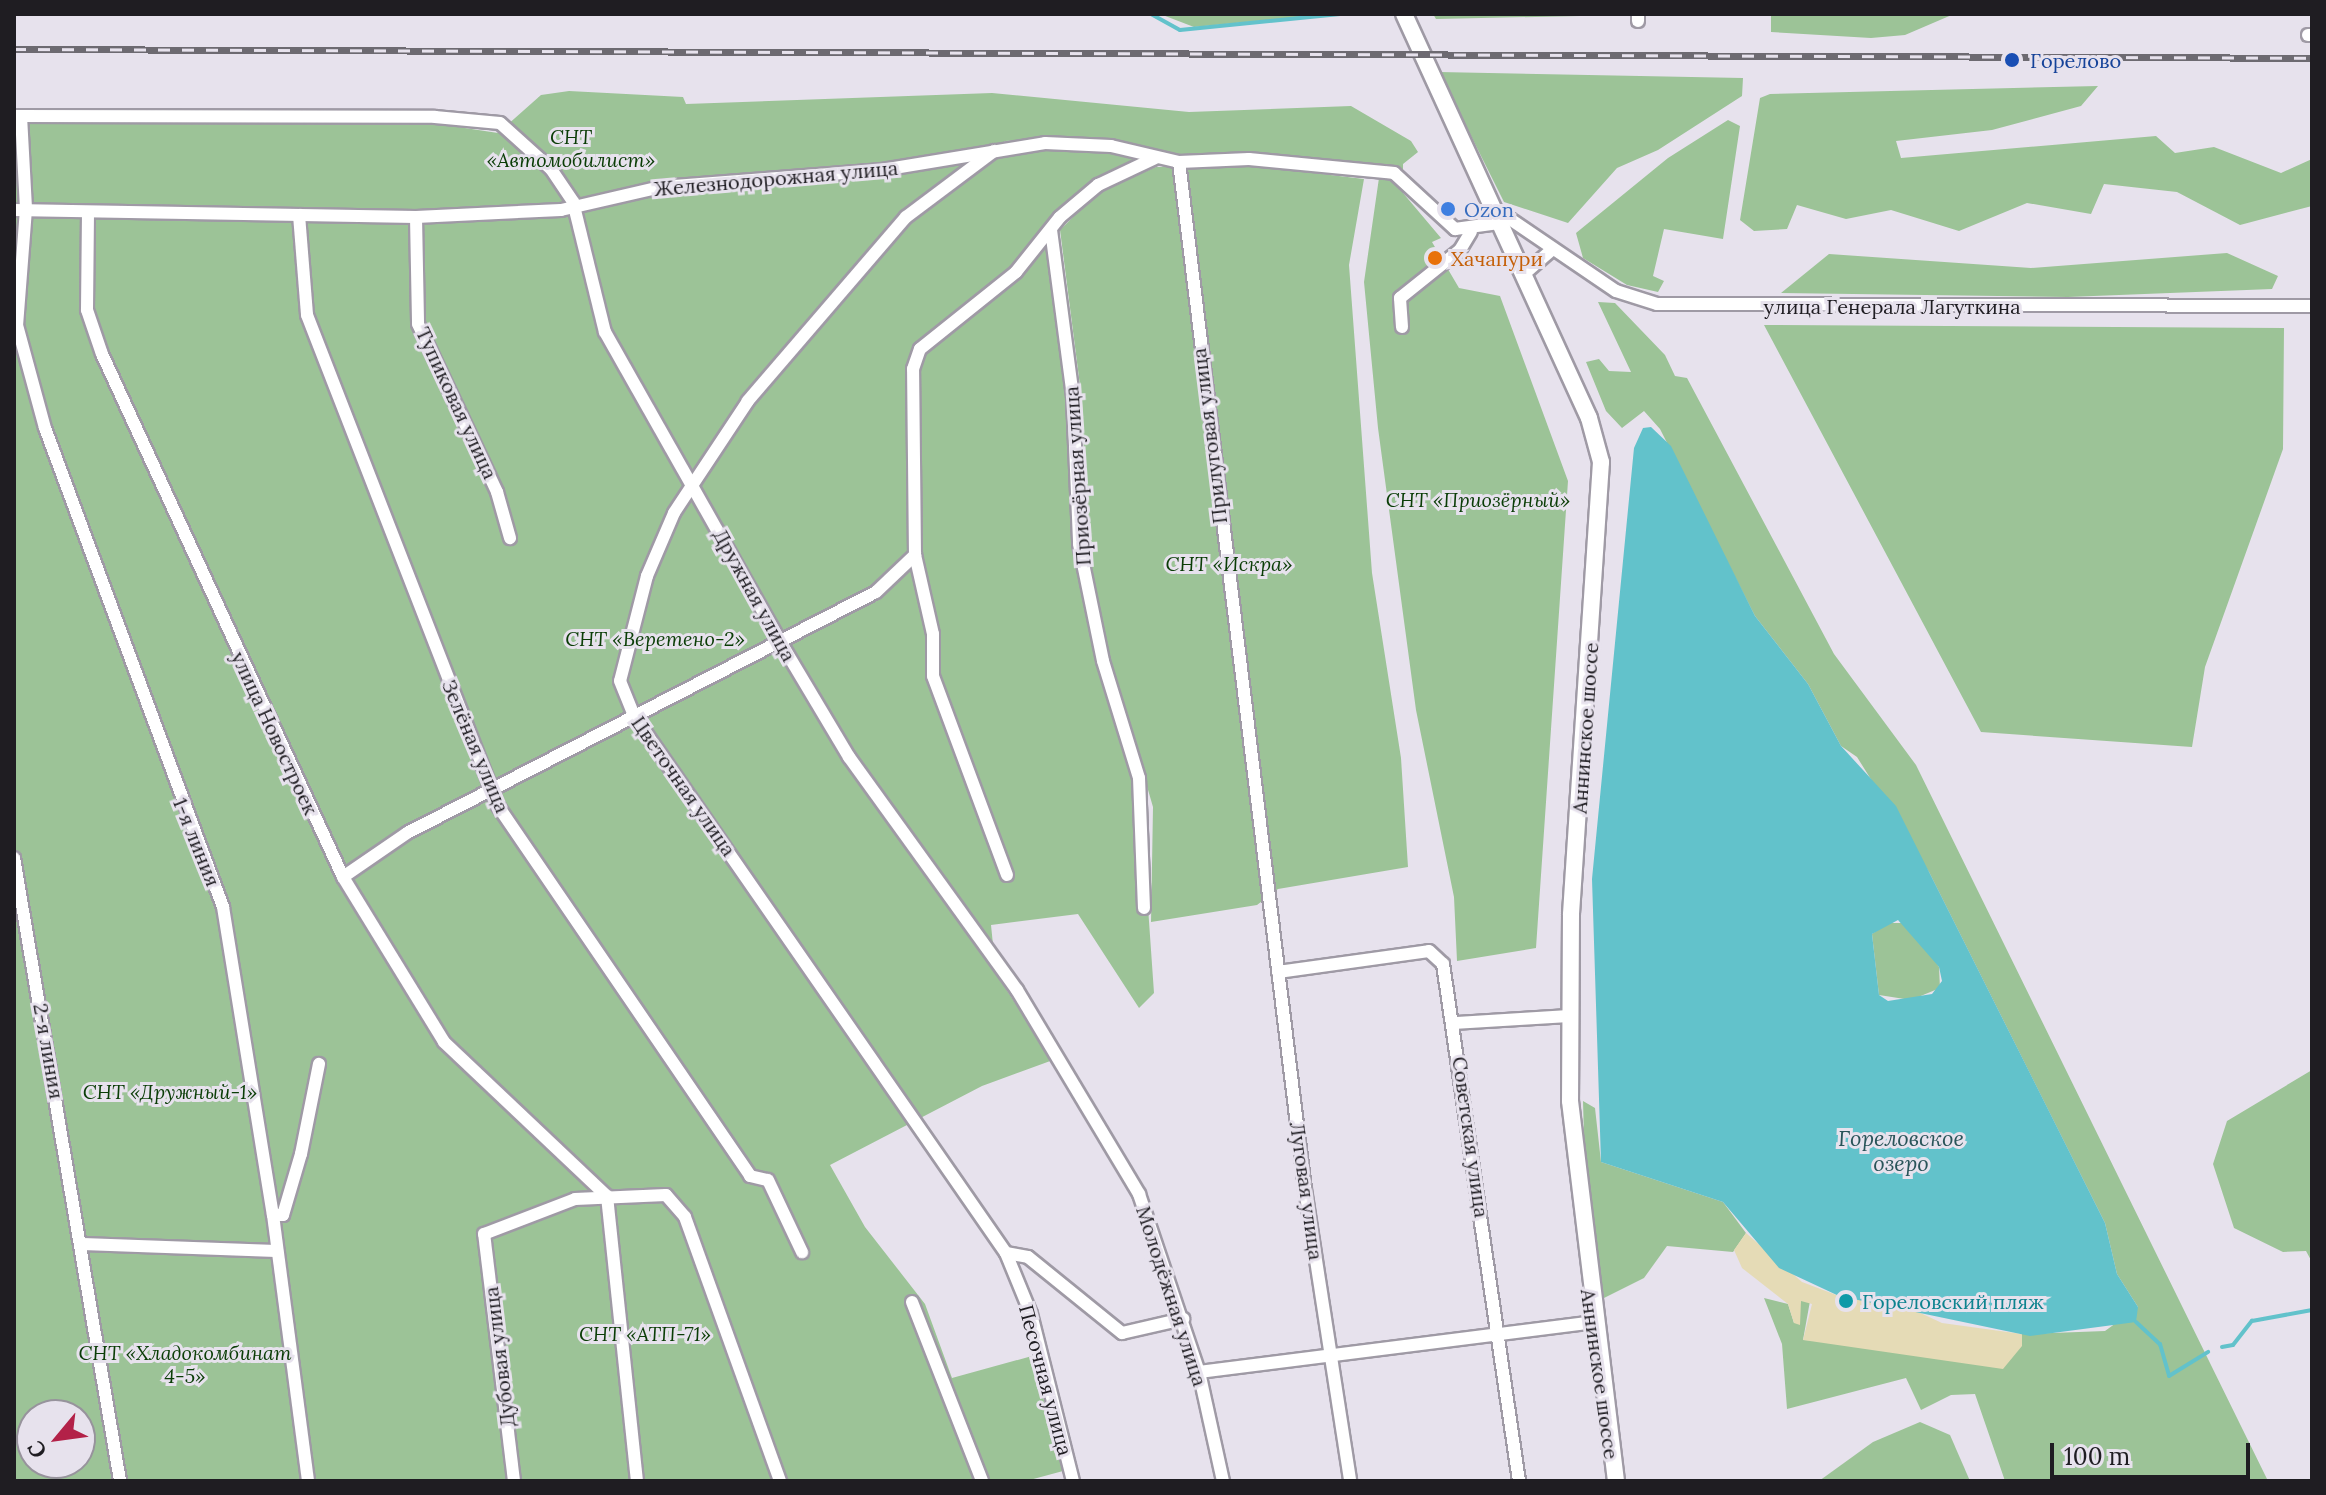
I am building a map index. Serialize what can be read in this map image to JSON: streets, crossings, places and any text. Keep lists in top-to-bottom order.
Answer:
{
  "streets": {
    "main road": ["Аннинское шоссе"],
    "street": [
      "Железнодорожная улица",
      "улица Генерала Лагуткина",
      "Тупиковая улица",
      "Прилуговая улица",
      "Приозёрная улица",
      "Дружная улица",
      "улица Новостроек",
      "Зелёная улица",
      "Цветочная улица",
      "1-я линия",
      "2-я линия",
      "Советская улица",
      "Луговая улица",
      "Молодёжная улица",
      "Дубовая улица",
      "Песочная улица"
    ]
  },
  "crossings": [
    ["Железнодорожная улица", "Тупиковая улица"],
    ["Железнодорожная улица", "Прилуговая улица"],
    ["Железнодорожная улица", "Дружная улица"],
    ["Железнодорожная улица", "улица Новостроек"],
    ["Железнодорожная улица", "Зелёная улица"],
    ["Железнодорожная улица", "Цветочная улица"],
    ["Железнодорожная улица", "1-я линия"],
    ["улица Генерала Лагуткина", "Аннинское шоссе"],
    ["Прилуговая улица", "Луговая улица"],
    ["Дружная улица", "Цветочная улица"],
    ["Дружная улица", "Молодёжная улица"],
    ["улица Новостроек", "Дубовая улица"],
    ["Цветочная улица", "Песочная улица"],
    ["Советская улица", "Луговая улица"]
  ],
  "water": ["Гореловское озеро"],
  "parks": [
    "СНТ «Автомобилист»",
    "СНТ «Приозёрный»",
    "СНТ «Искра»",
    "СНТ «Веретено-2»",
    "СНТ «Дружный-1»",
    "СНТ «АТП-71»",
    "СНТ «Хладокомбинат 4-5»"
  ],
  "places": [
    "Горелово",
    "Ozon",
    "Хачапури",
    "Гореловский пляж"
  ],
  "scale_bar": "100 m",
  "north": "bottom left"
}
